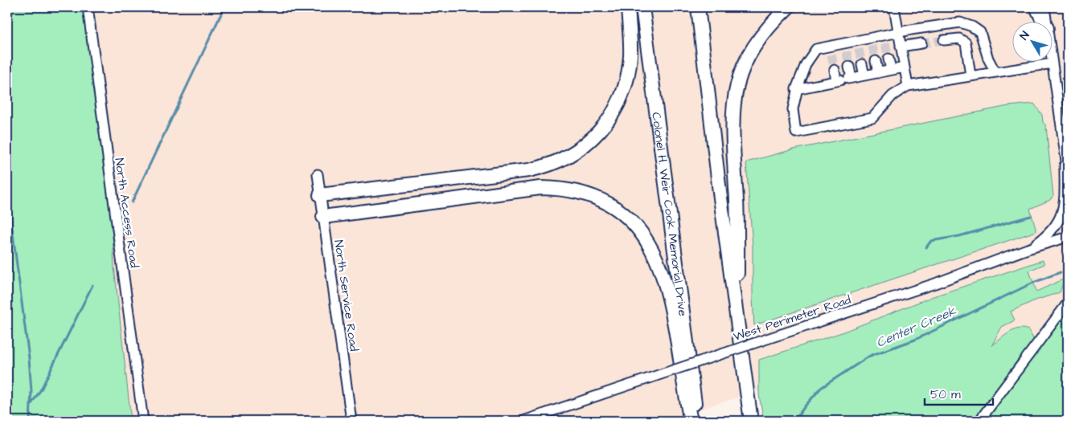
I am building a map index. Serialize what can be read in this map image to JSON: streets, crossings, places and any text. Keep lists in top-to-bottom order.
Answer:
{
  "streets": {
    "highway": ["Colonel H. Weir Cook Memorial Drive"],
    "street": ["North Access Road", "North Service Road", "West Perimeter Road"]
  },
  "water": ["Center Creek"],
  "scale_bar": "50 m",
  "north": "top left"
}
